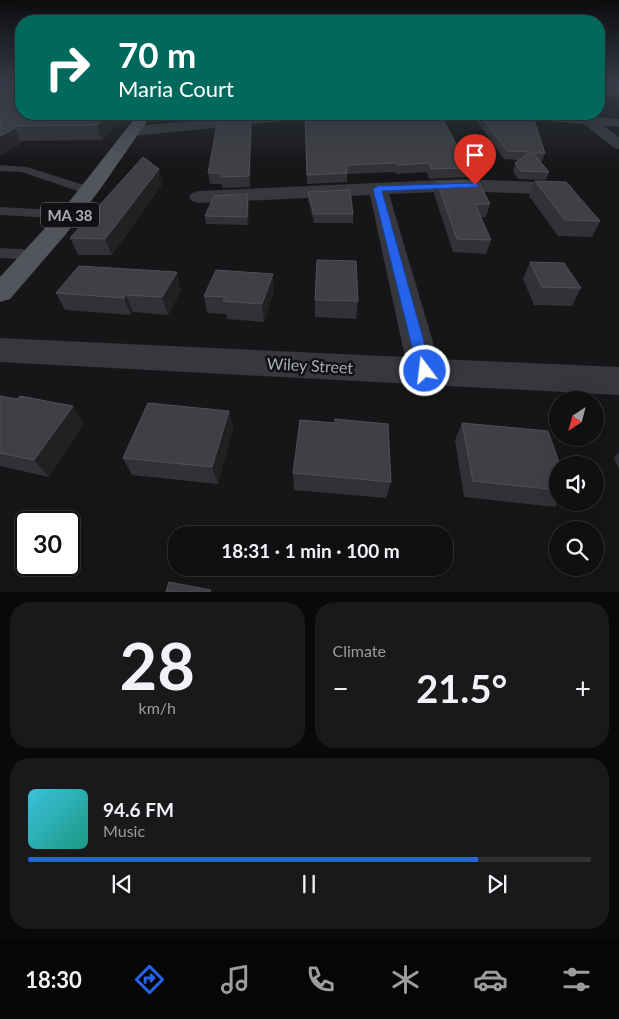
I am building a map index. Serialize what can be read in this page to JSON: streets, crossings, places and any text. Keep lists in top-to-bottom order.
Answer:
{
  "streets": {
    "main road": ["MA 38"],
    "street": ["Wiley Street"]
  },
  "north": "bottom left",
  "page": {
    "turn": ["70 m", "Maria Court"],
    "limit": "30",
    "trip": "18:31 · 1 min · 100 m",
    "tile": [
      ["28", "km/h"],
      "Climate"
    ],
    "heat": ["−", "21.5°", "+"],
    "song": ["94.6 FM", "Music"],
    "tabs": "18:30"
  }
}
